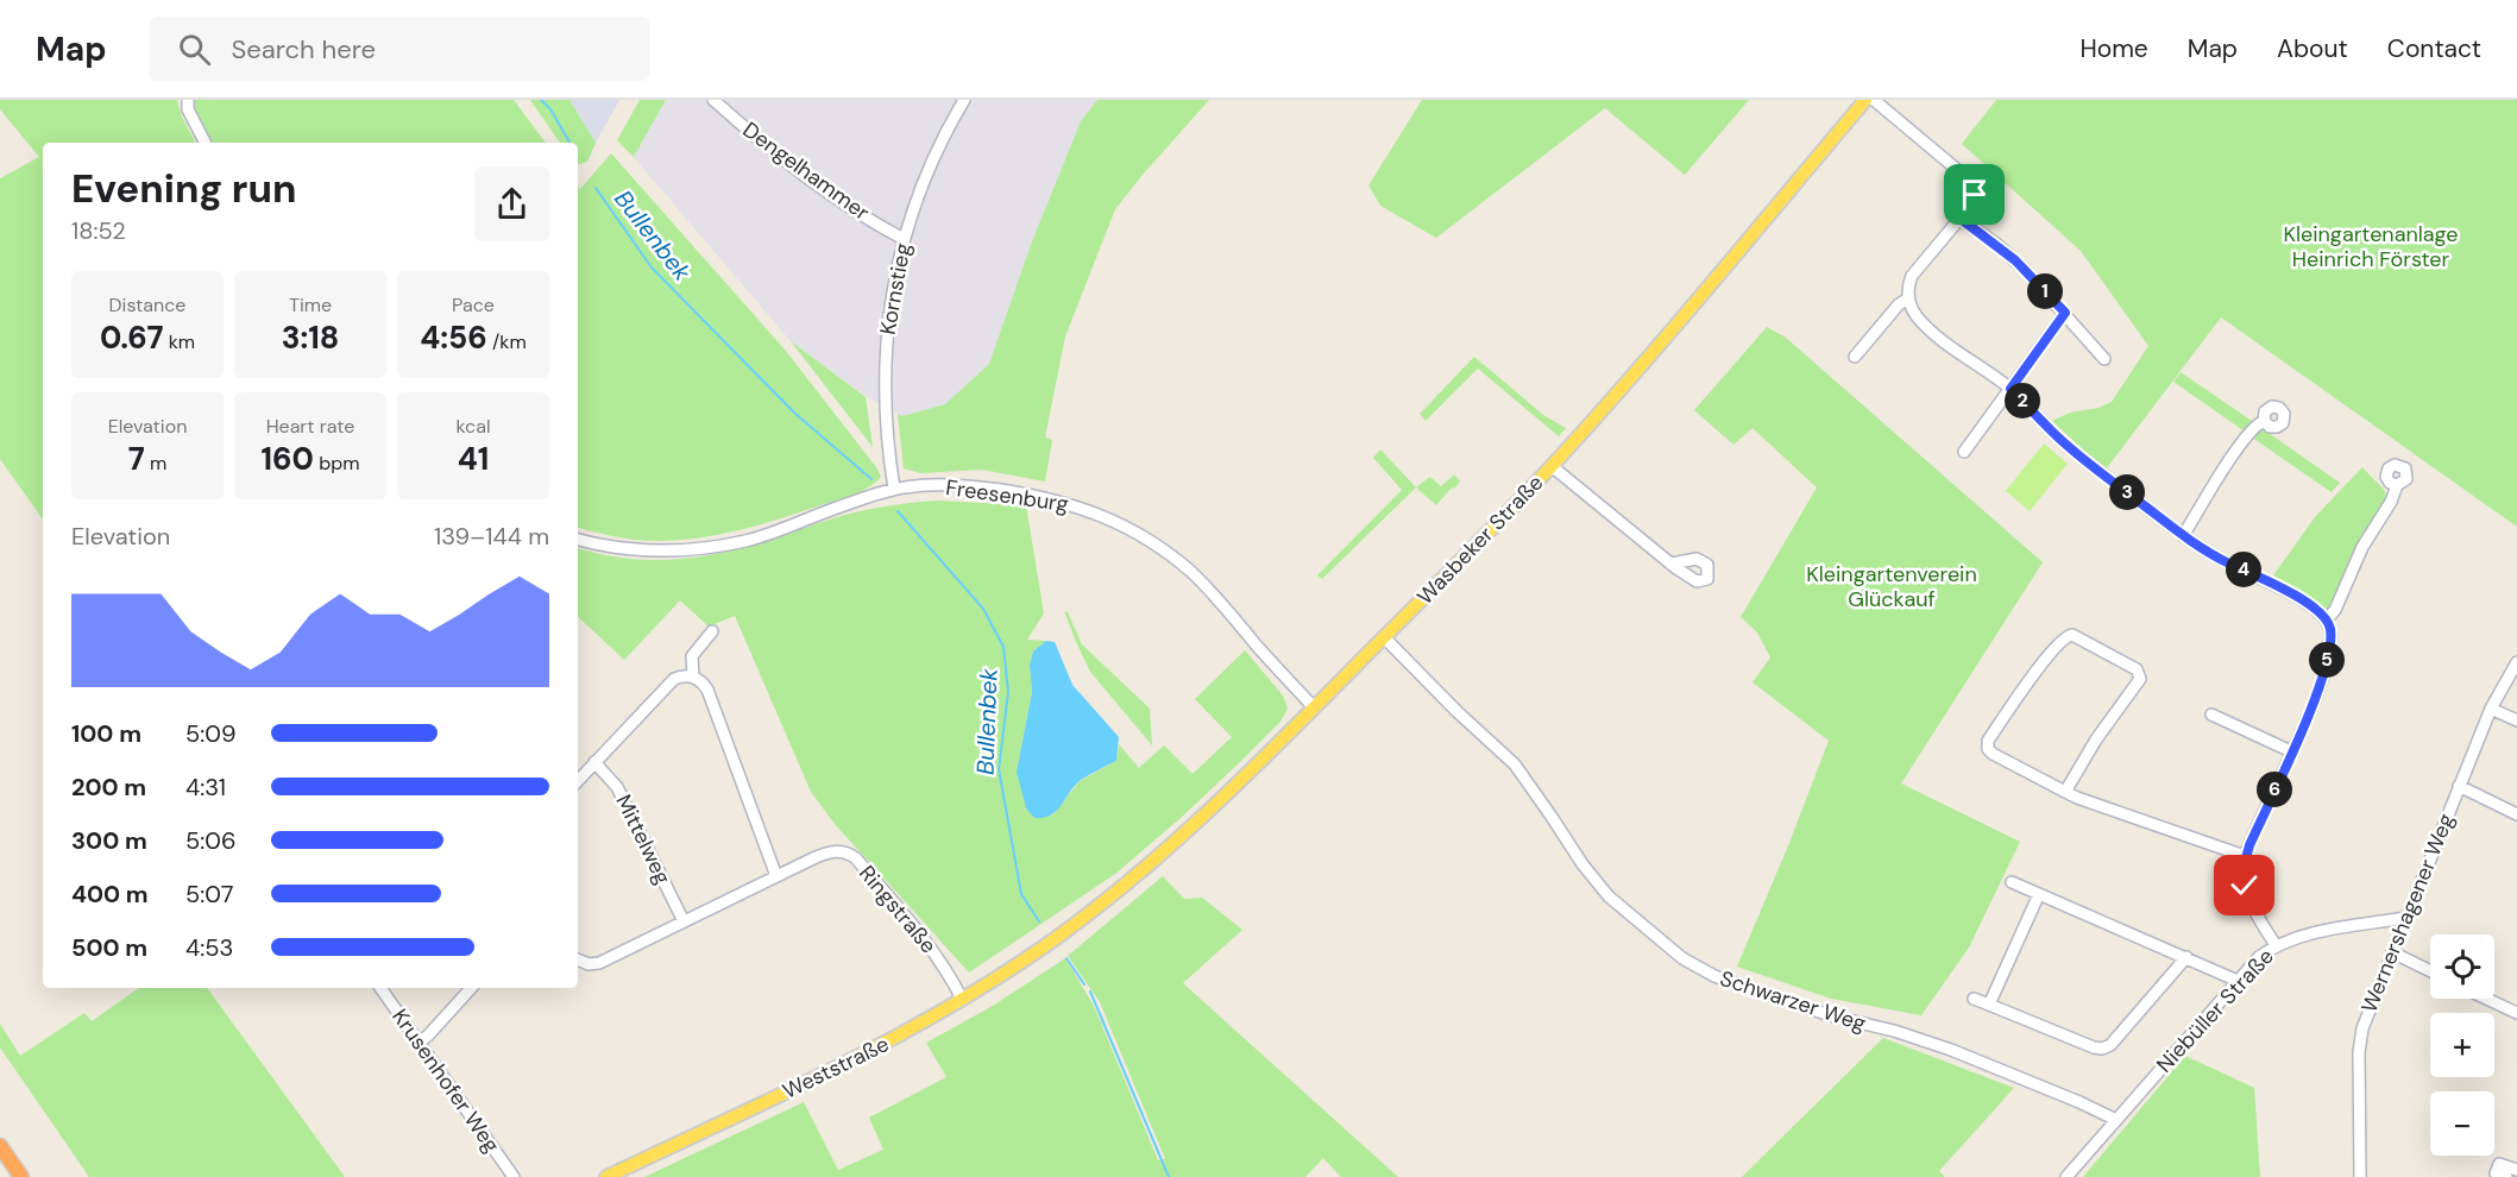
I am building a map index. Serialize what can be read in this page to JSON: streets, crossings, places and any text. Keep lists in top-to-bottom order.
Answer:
{
  "streets": {
    "main road": ["Wasbeker Straße", "Weststraße"],
    "street": [
      "Dengelhammer",
      "Kornstieg",
      "Freesenburg",
      "Mittelweg",
      "Ringstraße",
      "Wernershagener Weg",
      "Schwarzer Weg",
      "Niebüller Straße",
      "Krusenhofer Weg"
    ]
  },
  "crossings": [
    ["Dengelhammer", "Kornstieg"],
    ["Kornstieg", "Freesenburg"],
    ["Freesenburg", "Wasbeker Straße"],
    ["Wasbeker Straße", "Schwarzer Weg"],
    ["Wasbeker Straße", "Weststraße"],
    ["Mittelweg", "Ringstraße"],
    ["Ringstraße", "Weststraße"],
    ["Wernershagener Weg", "Niebüller Straße"],
    ["Schwarzer Weg", "Niebüller Straße"]
  ],
  "water": ["Bullenbek"],
  "parks": ["Kleingartenanlage Heinrich Förster", "Kleingartenverein Glückauf"],
  "page": {
    "header": "Map",
    "search": "Search here",
    "nav": [
      "Home",
      "Map",
      "About",
      "Contact"
    ],
    "heading": ["Evening run", "18:52"],
    "stats": [
      ["Distance", "0.67 km"],
      ["Time", "3:18"],
      ["Pace", "4:56 /km"],
      ["Elevation", "7 m"],
      ["Heart rate", "160 bpm"],
      ["kcal", "41"]
    ],
    "pins": [
      "1",
      "2",
      "3",
      "4",
      "5",
      "6"
    ],
    "chart": ["Elevation", "139–144 m"],
    "list": [
      {
        "name": "100 m",
        "note": "5:09"
      },
      {
        "name": "200 m",
        "note": "4:31"
      },
      {
        "name": "300 m",
        "note": "5:06"
      },
      {
        "name": "400 m",
        "note": "5:07"
      },
      {
        "name": "500 m",
        "note": "4:53"
      }
    ],
    "map_buttons": ["+", "−"]
  }
}
